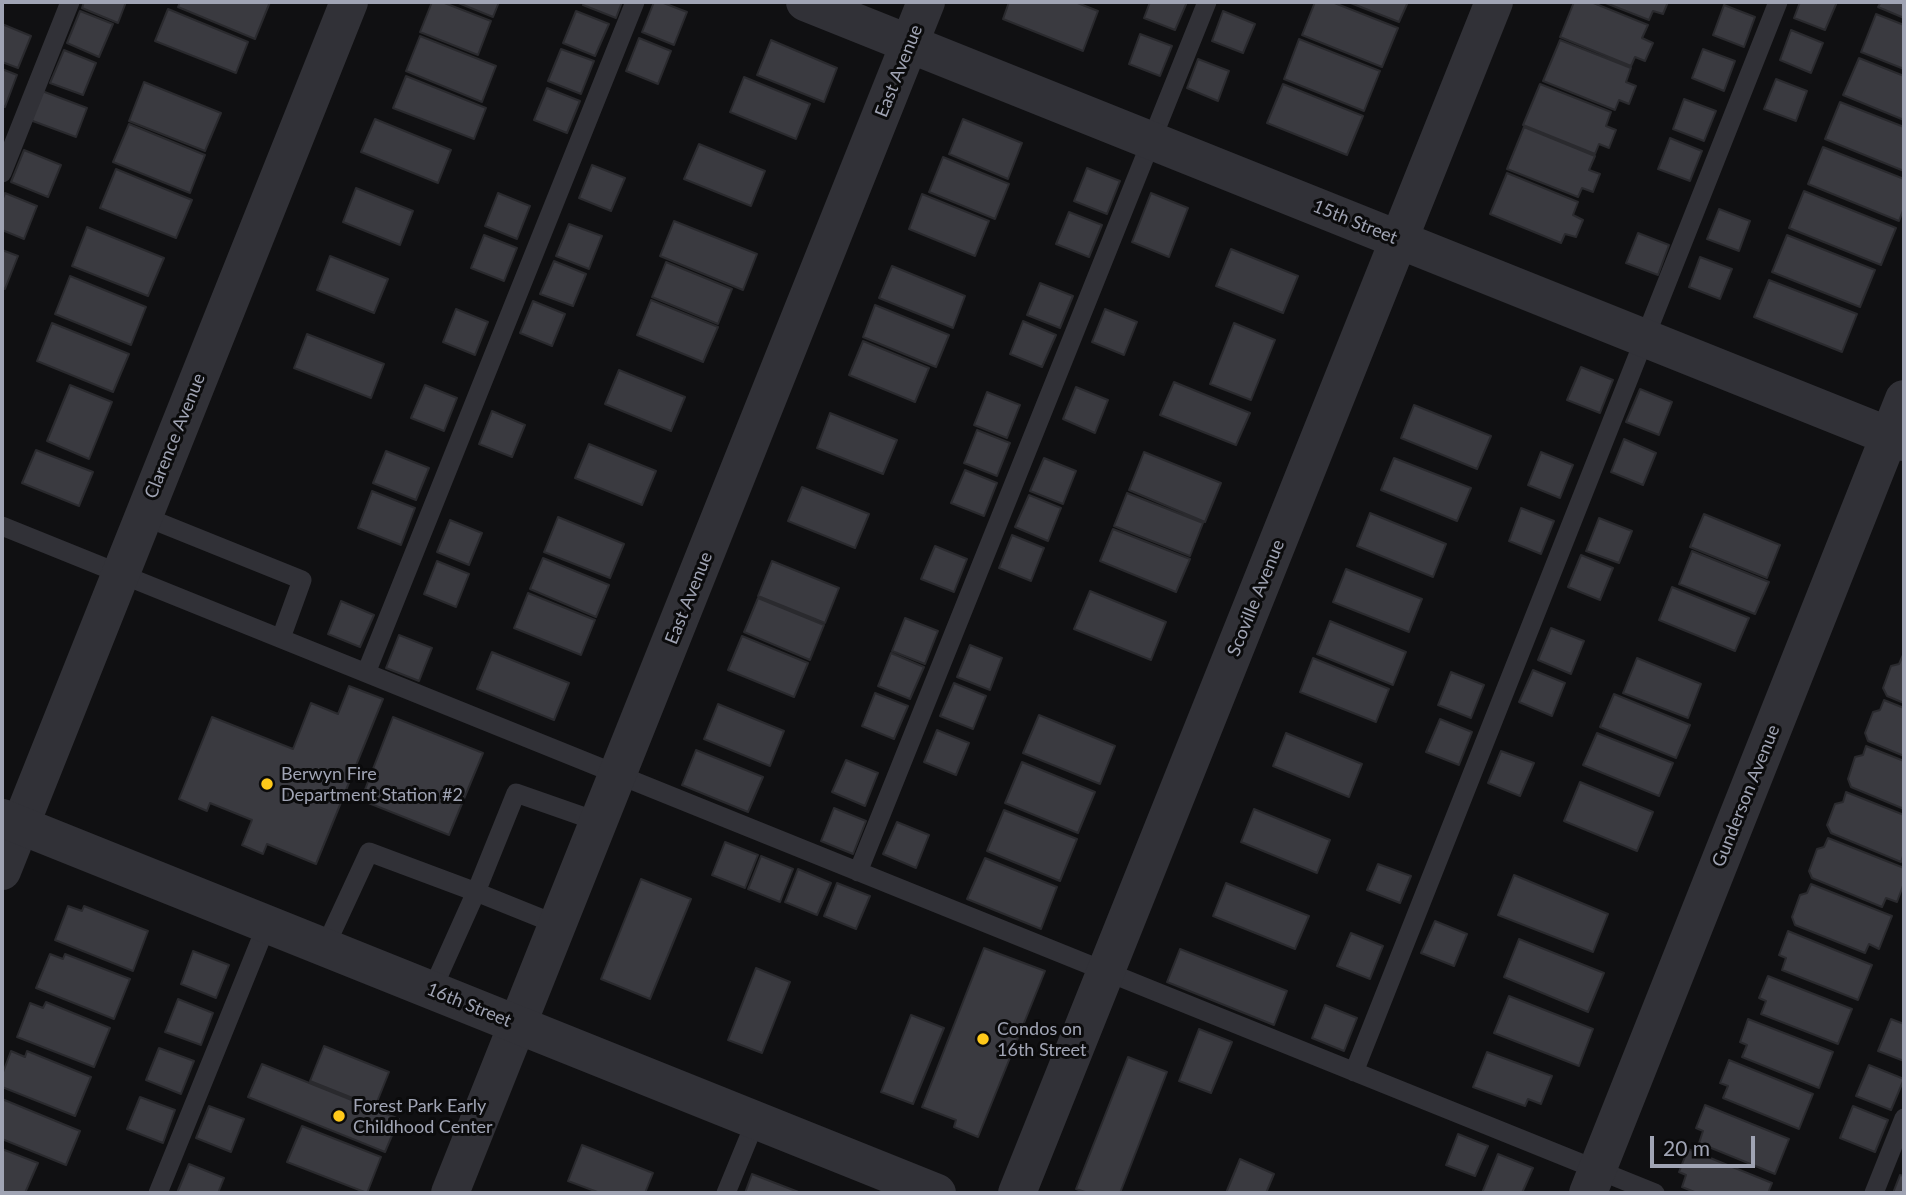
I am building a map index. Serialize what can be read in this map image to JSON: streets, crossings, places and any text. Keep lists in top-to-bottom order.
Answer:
{
  "streets": {
    "street": [
      "East Avenue",
      "15th Street",
      "Clarence Avenue",
      "Scoville Avenue",
      "Gunderson Avenue",
      "16th Street"
    ]
  },
  "crossings": [
    ["East Avenue", "15th Street"],
    ["East Avenue", "16th Street"],
    ["15th Street", "Scoville Avenue"],
    ["15th Street", "Gunderson Avenue"],
    ["Clarence Avenue", "16th Street"]
  ],
  "places": ["Berwyn Fire Department Station #2", "Condos on 16th Street", "Forest Park Early Childhood Center"],
  "scale_bar": "20 m"
}
